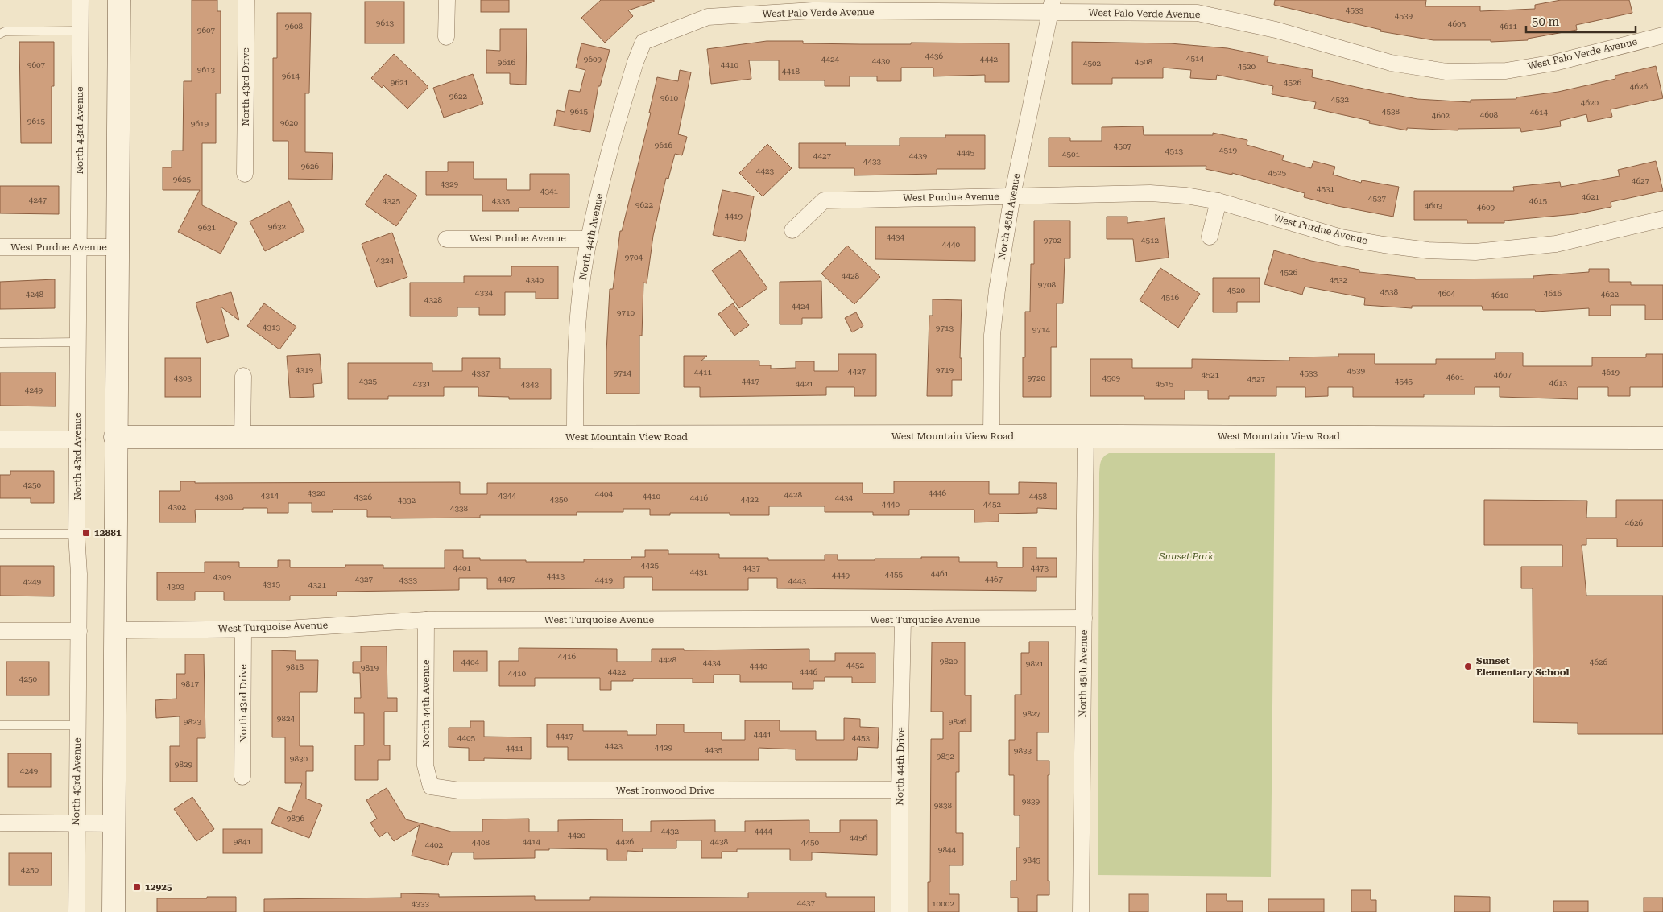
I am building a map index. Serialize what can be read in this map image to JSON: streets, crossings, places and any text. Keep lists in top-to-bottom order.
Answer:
{
  "streets": {
    "street": [
      "West Palo Verde Avenue",
      "North 43rd Drive",
      "North 43rd Avenue",
      "West Purdue Avenue",
      "North 45th Avenue",
      "North 44th Avenue",
      "West Mountain View Road",
      "West Turquoise Avenue",
      "North 44th Drive",
      "West Ironwood Drive"
    ]
  },
  "crossings": [
    ["West Palo Verde Avenue", "North 45th Avenue"],
    ["West Palo Verde Avenue", "North 44th Avenue"],
    ["North 43rd Drive", "West Turquoise Avenue"],
    ["North 43rd Avenue", "West Purdue Avenue"],
    ["West Purdue Avenue", "North 45th Avenue"],
    ["West Purdue Avenue", "North 44th Avenue"],
    ["North 45th Avenue", "West Mountain View Road"],
    ["North 45th Avenue", "West Turquoise Avenue"],
    ["North 44th Avenue", "West Mountain View Road"],
    ["North 44th Avenue", "West Turquoise Avenue"],
    ["North 44th Avenue", "West Ironwood Drive"],
    ["West Turquoise Avenue", "North 44th Drive"],
    ["North 44th Drive", "West Ironwood Drive"]
  ],
  "parks": ["Sunset Park"],
  "places": {
    "transit": ["12881", "12925"],
    "other": ["Sunset Elementary School"]
  },
  "house_numbers": [
    "4533",
    "4539",
    "9613",
    "4605",
    "9608",
    "4611",
    "9607",
    "4436",
    "4514",
    "9609",
    "4424",
    "4442",
    "4430",
    "4508",
    "9616",
    "4502",
    "9607",
    "4410",
    "4520",
    "9613",
    "4418",
    "9614",
    "9621",
    "4526",
    "4626",
    "9622",
    "9610",
    "4532",
    "4620",
    "9615",
    "4538",
    "4614",
    "4608",
    "4602",
    "9615",
    "9620",
    "9619",
    "9616",
    "4507",
    "4519",
    "4513",
    "4445",
    "4501",
    "4427",
    "4439",
    "4433",
    "9626",
    "4423",
    "4525",
    "9625",
    "4627",
    "4329",
    "4531",
    "4341",
    "4621",
    "4537",
    "4247",
    "4325",
    "4335",
    "4615",
    "9622",
    "4603",
    "4609",
    "4419",
    "9632",
    "9631",
    "4434",
    "9702",
    "4512",
    "4440",
    "9704",
    "4324",
    "4526",
    "4428",
    "4340",
    "4532",
    "9708",
    "4520",
    "4538",
    "4334",
    "4604",
    "4616",
    "4248",
    "4622",
    "4610",
    "4516",
    "4328",
    "4424",
    "9710",
    "4313",
    "9713",
    "9714",
    "4319",
    "9719",
    "4539",
    "4427",
    "4411",
    "4619",
    "4337",
    "9714",
    "4533",
    "4521",
    "4607",
    "4601",
    "4303",
    "9720",
    "4509",
    "4527",
    "4325",
    "4417",
    "4545",
    "4613",
    "4331",
    "4421",
    "4515",
    "4343",
    "4249",
    "4250",
    "4320",
    "4446",
    "4404",
    "4428",
    "4314",
    "4344",
    "4410",
    "4458",
    "4308",
    "4326",
    "4416",
    "4434",
    "4350",
    "4422",
    "4332",
    "4440",
    "4452",
    "4302",
    "4338",
    "4626",
    "4425",
    "4401",
    "4437",
    "4473",
    "4431",
    "4461",
    "4455",
    "4449",
    "4413",
    "4309",
    "4327",
    "4407",
    "4467",
    "4333",
    "4419",
    "4443",
    "4249",
    "4315",
    "4321",
    "4303",
    "4416",
    "4428",
    "9820",
    "4404",
    "4626",
    "4434",
    "9821",
    "4452",
    "4440",
    "9818",
    "9819",
    "4422",
    "4446",
    "4410",
    "4250",
    "9817",
    "9827",
    "9824",
    "9823",
    "9826",
    "4441",
    "4417",
    "4405",
    "4453",
    "4423",
    "4429",
    "4411",
    "4435",
    "9833",
    "9832",
    "9830",
    "9829",
    "4249",
    "9839",
    "9838",
    "9836",
    "4432",
    "4444",
    "4420",
    "4456",
    "9841",
    "4414",
    "4426",
    "4438",
    "4408",
    "4450",
    "4402",
    "9844",
    "9845",
    "4250",
    "4437",
    "4333",
    "10002"
  ],
  "scale_bar": "50 m"
}
